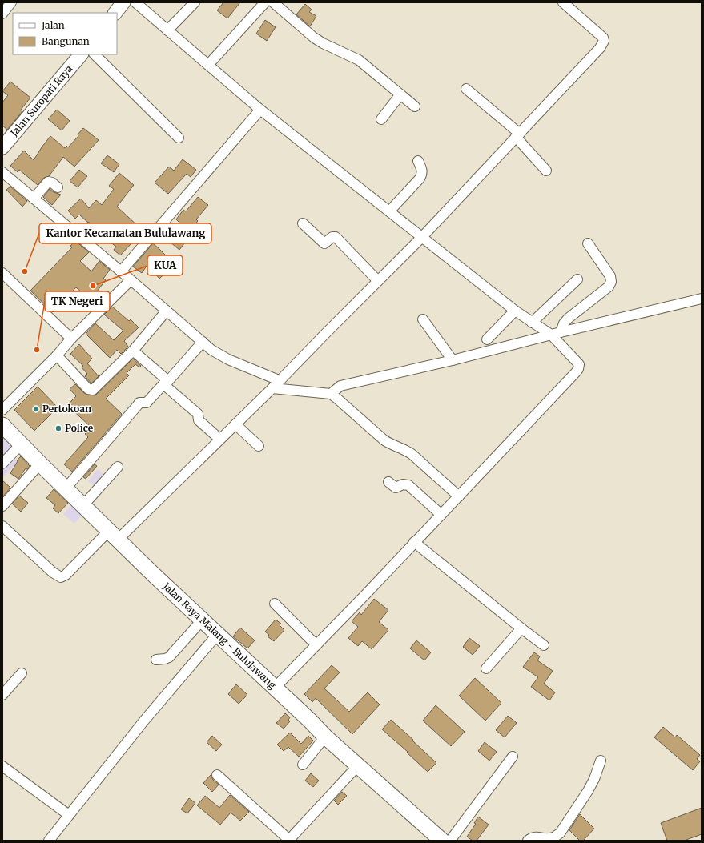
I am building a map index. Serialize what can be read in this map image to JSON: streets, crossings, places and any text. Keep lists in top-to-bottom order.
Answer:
{
  "streets": {
    "main road": ["Jalan Raya Malang - Bululawang"],
    "street": ["Jalan Suropati Raya"]
  },
  "places": [
    "Kantor Kecamatan Bululawang",
    "KUA",
    "TK Negeri",
    "Pertokoan",
    "Police"
  ],
  "legend": ["Jalan", "Bangunan"]
}
